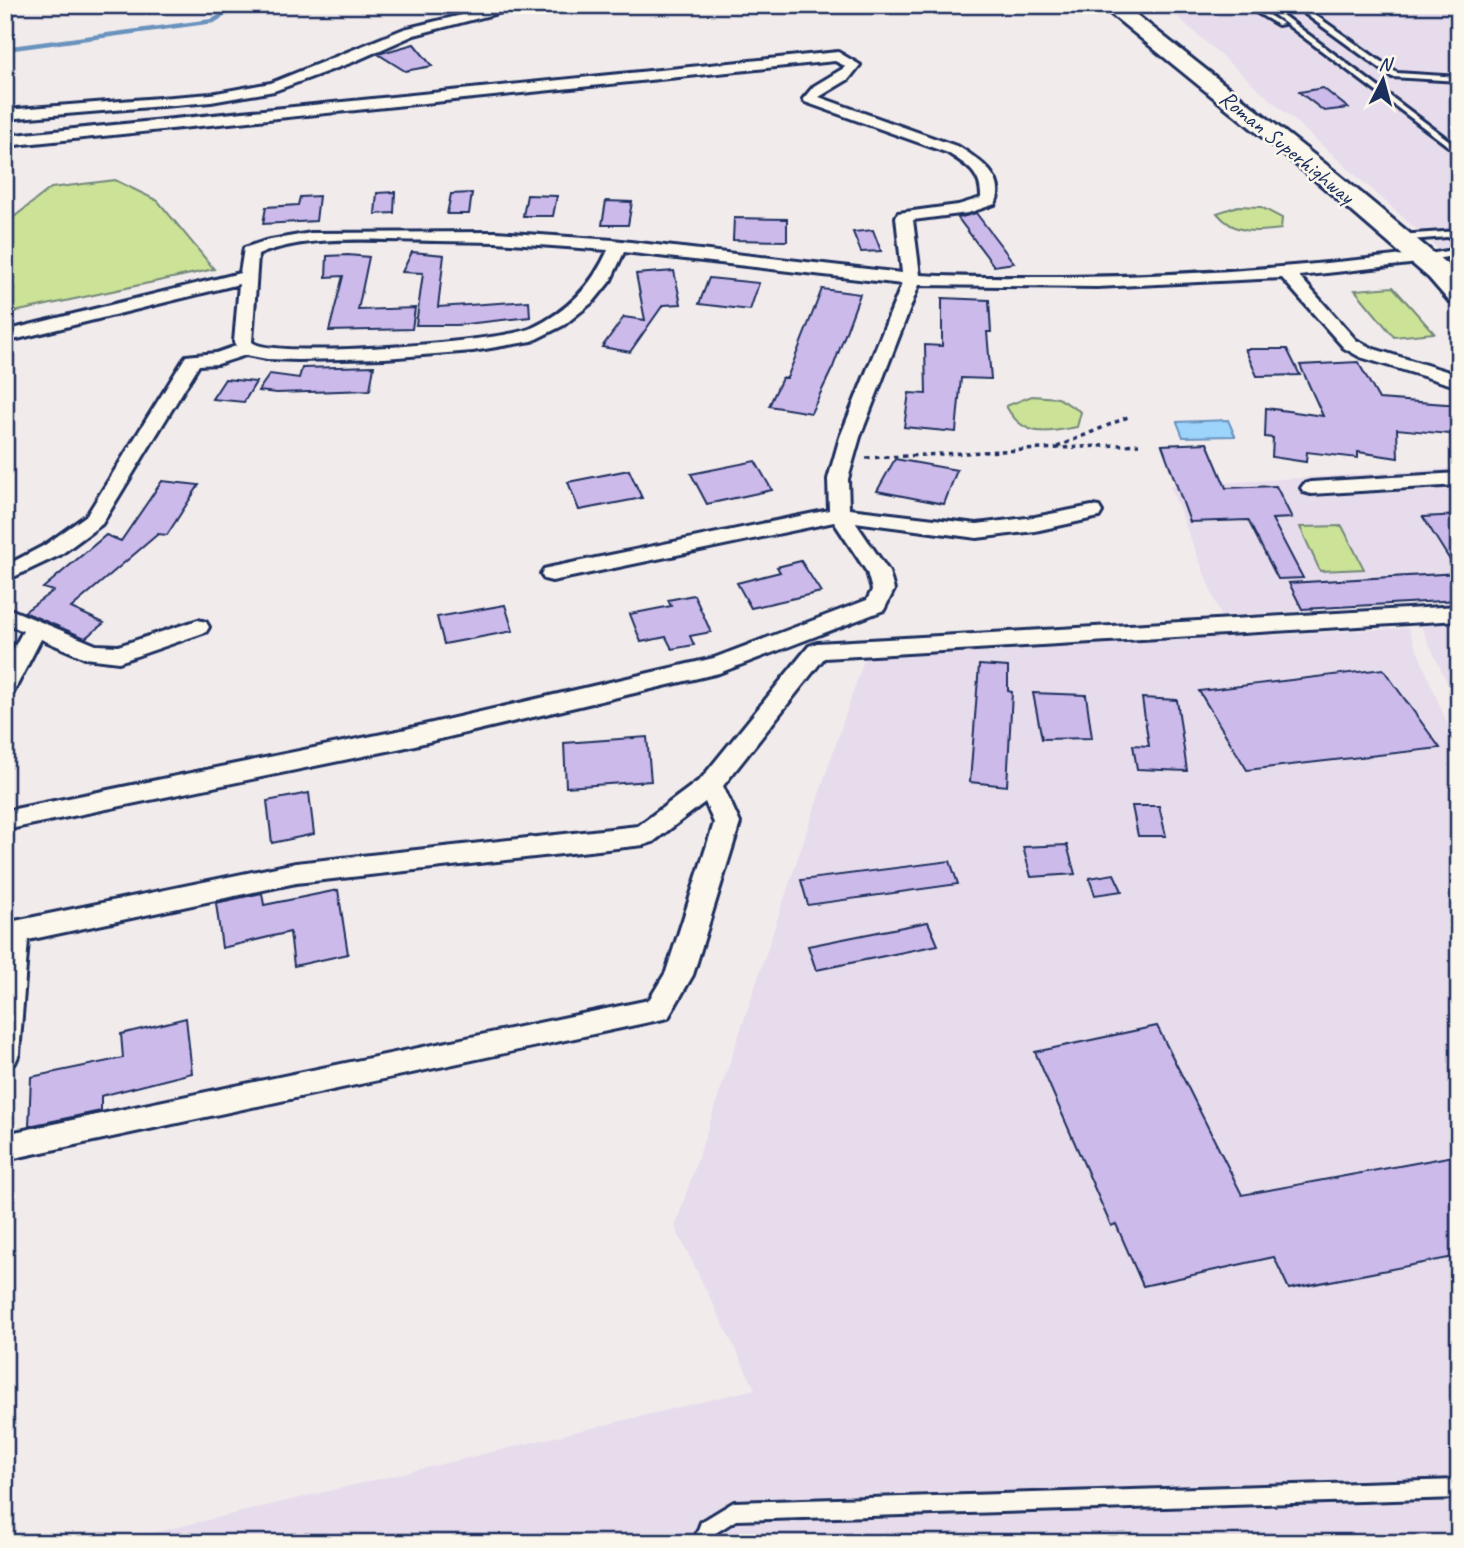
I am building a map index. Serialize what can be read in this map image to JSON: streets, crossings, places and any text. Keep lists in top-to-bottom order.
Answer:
{
  "streets": {
    "main road": ["Roman Superhighway"]
  },
  "north": "top"
}
